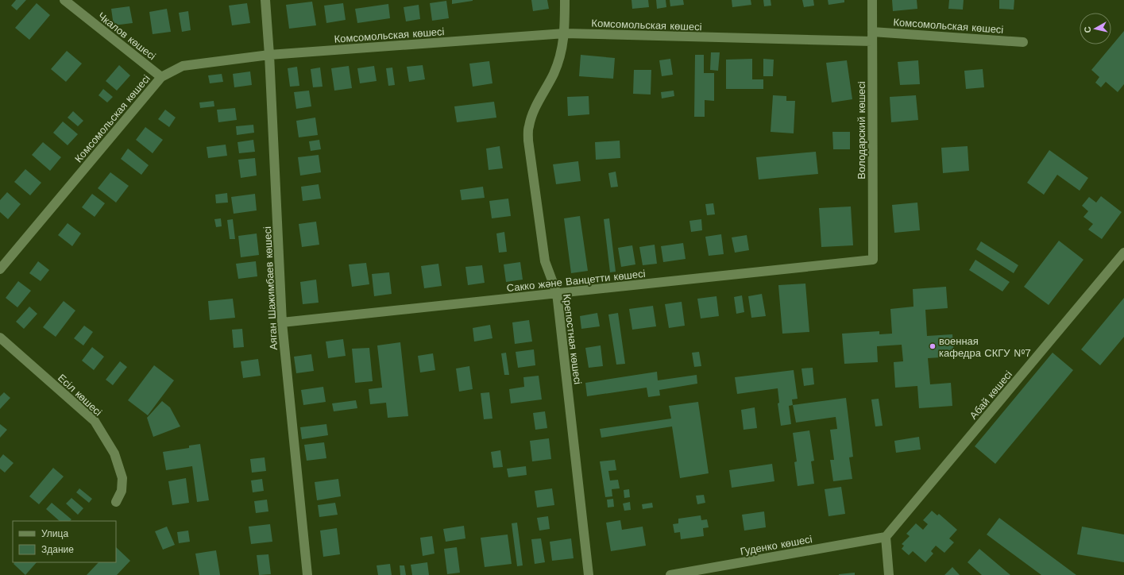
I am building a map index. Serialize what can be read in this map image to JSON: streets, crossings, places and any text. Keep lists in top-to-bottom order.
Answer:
{
  "streets": {
    "street": [
      "Комсомольская көшесі",
      "Чкалов көшесі",
      "Володарский көшесі",
      "Сакко және Ванцетти көшесі",
      "Аяган Шажимбаев көшесі",
      "Крепостная көшесі",
      "Есіл көшесі",
      "Абай көшесі",
      "Гуденко көшесі"
    ]
  },
  "crossings": [
    ["Комсомольская көшесі", "Чкалов көшесі"],
    ["Комсомольская көшесі", "Володарский көшесі"],
    ["Комсомольская көшесі", "Аяган Шажимбаев көшесі"],
    ["Комсомольская көшесі", "Крепостная көшесі"],
    ["Володарский көшесі", "Сакко және Ванцетти көшесі"],
    ["Сакко және Ванцетти көшесі", "Аяган Шажимбаев көшесі"],
    ["Сакко және Ванцетти көшесі", "Крепостная көшесі"],
    ["Абай көшесі", "Гуденко көшесі"]
  ],
  "places": ["военная кафедра СКГУ №7"],
  "legend": ["Улица", "Здание"],
  "north": "left"
}
